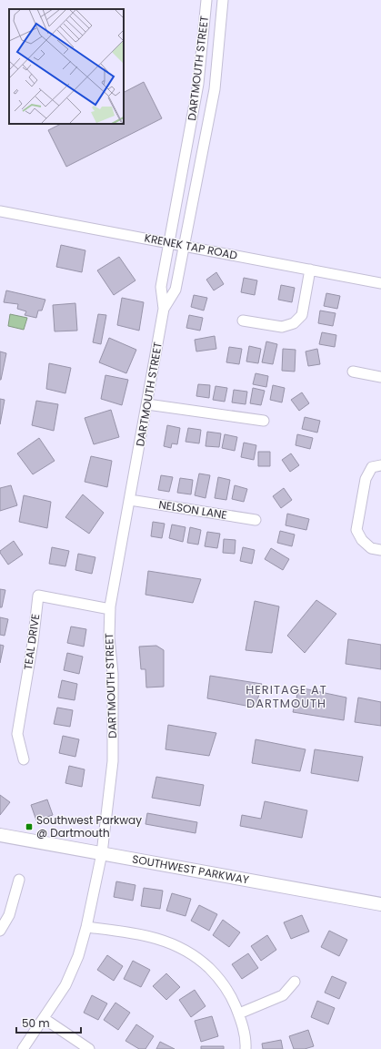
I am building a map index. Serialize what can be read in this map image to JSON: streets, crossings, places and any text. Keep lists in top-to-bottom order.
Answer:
{
  "streets": {
    "main road": ["SOUTHWEST PARKWAY"],
    "street": [
      "DARTMOUTH STREET",
      "KRENEK TAP ROAD",
      "NELSON LANE",
      "TEAL DRIVE"
    ]
  },
  "crossings": [
    ["DARTMOUTH STREET", "KRENEK TAP ROAD"],
    ["DARTMOUTH STREET", "NELSON LANE"],
    ["DARTMOUTH STREET", "TEAL DRIVE"],
    ["DARTMOUTH STREET", "SOUTHWEST PARKWAY"]
  ],
  "districts": ["HERITAGE AT DARTMOUTH"],
  "places": {
    "transit": ["Southwest Parkway @ Dartmouth"]
  },
  "scale_bar": "50 m"
}
